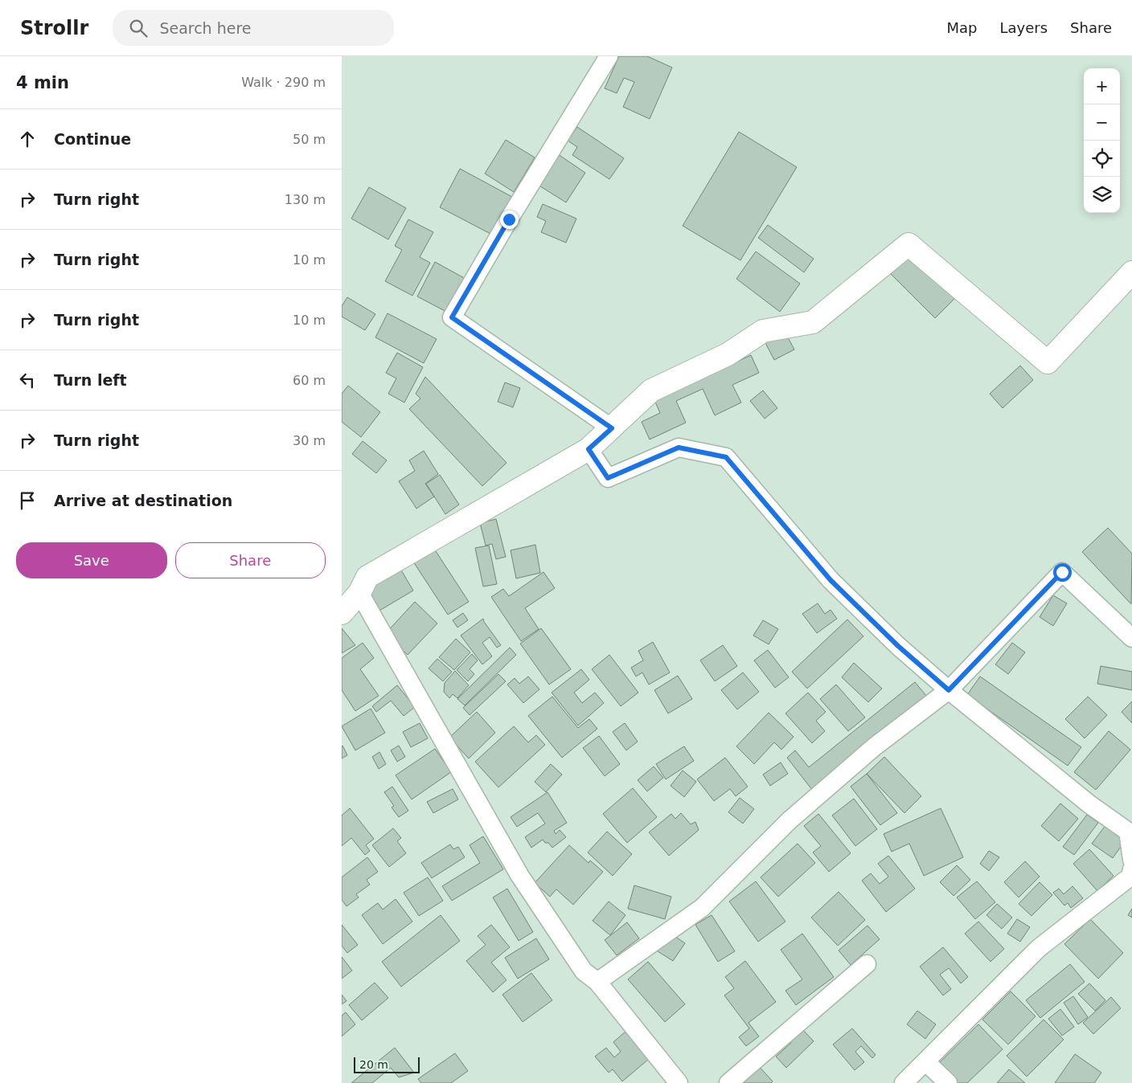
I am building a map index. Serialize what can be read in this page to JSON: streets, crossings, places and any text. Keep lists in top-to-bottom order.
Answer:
{
  "scale_bar": "20 m",
  "page": {
    "header": "Strollr",
    "search": "Search here",
    "nav": ["Map", "Layers", "Share"],
    "heading": ["4 min", "Walk · 290 m"],
    "map_buttons": ["+", "−"],
    "list": [
      ["Continue", "50 m"],
      ["Turn right", "130 m"],
      ["Turn right", "10 m"],
      ["Turn right", "10 m"],
      ["Turn left", "60 m"],
      ["Turn right", "30 m"],
      "Arrive at destination"
    ],
    "buttons": ["Save", "Share"],
    "scale": "20 m"
  }
}
